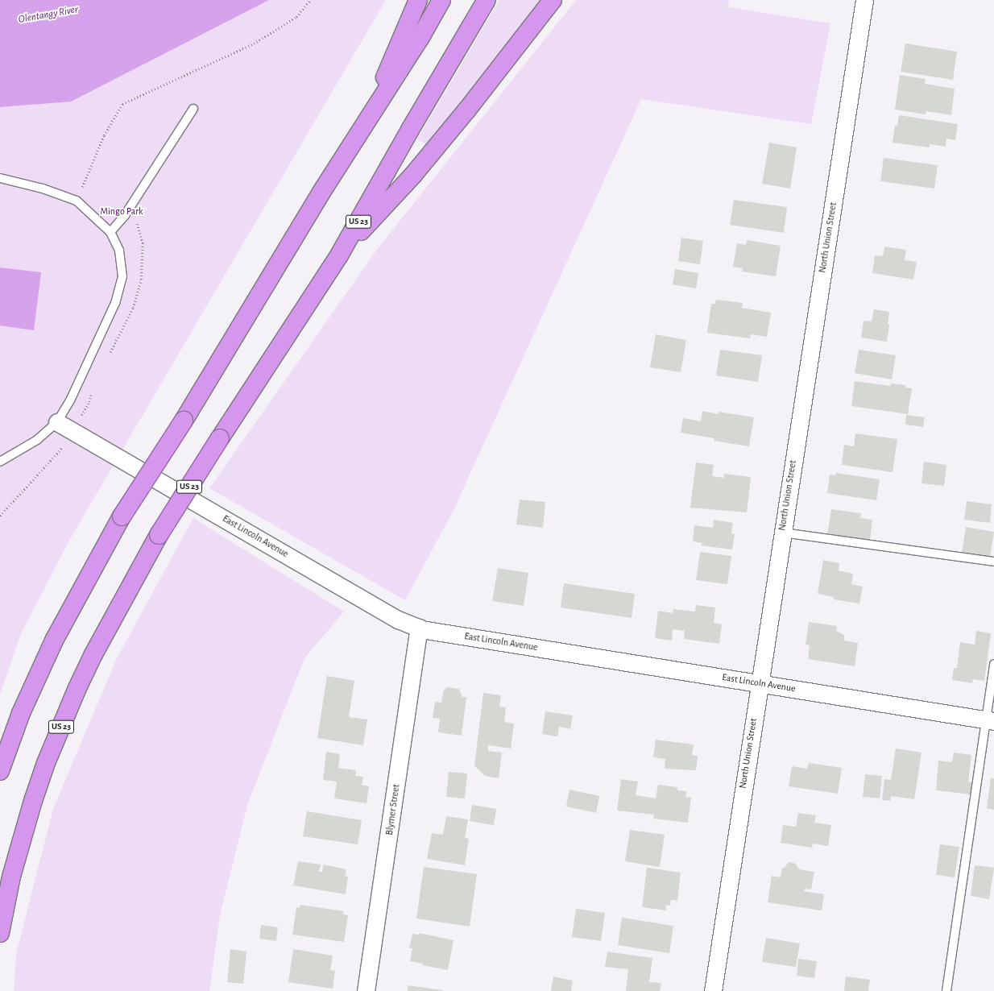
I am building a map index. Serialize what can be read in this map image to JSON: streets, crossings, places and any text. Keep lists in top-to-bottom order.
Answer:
{
  "streets": {
    "highway": ["US 23"],
    "street": ["North Union Street", "East Lincoln Avenue", "Blymer Street"]
  },
  "crossings": [
    ["North Union Street", "East Lincoln Avenue"],
    ["East Lincoln Avenue", "Blymer Street"]
  ],
  "water": ["Olentangy River"],
  "parks": ["Mingo Park"]
}
